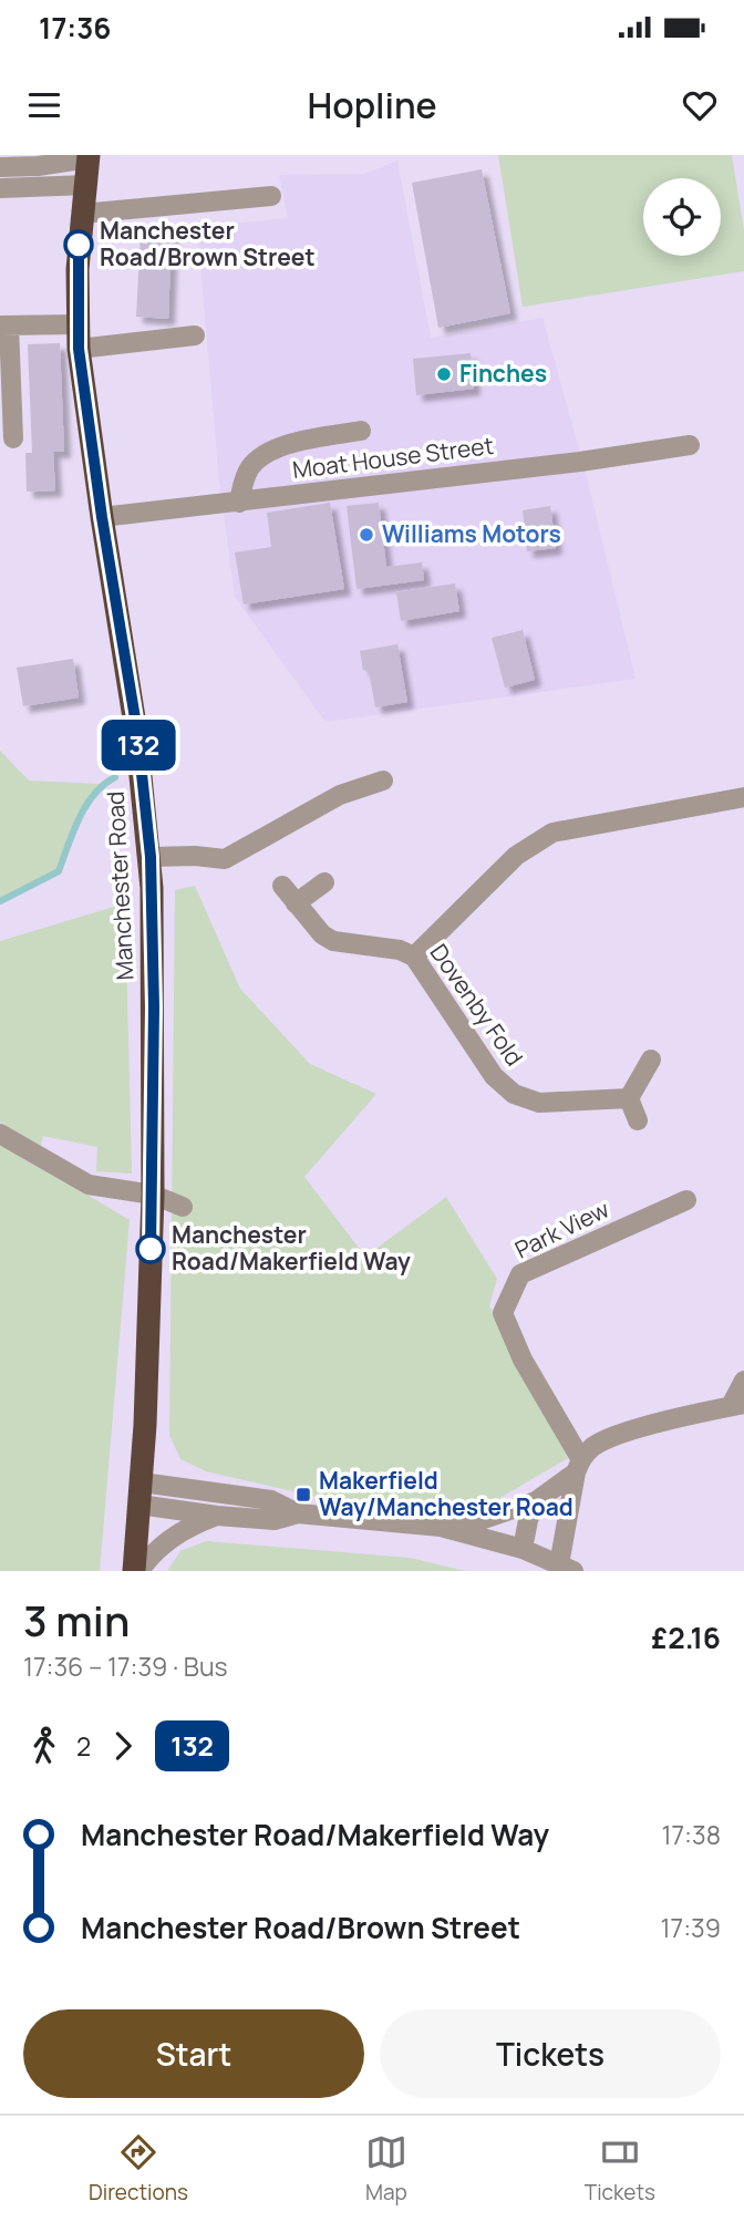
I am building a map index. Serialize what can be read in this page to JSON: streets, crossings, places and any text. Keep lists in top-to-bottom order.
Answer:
{
  "streets": {
    "highway": ["Manchester Road"],
    "street": ["Moat House Street", "Dovenby Fold", "Park View"]
  },
  "crossings": [
    ["Moat House Street", "Manchester Road"]
  ],
  "places": {
    "other": [
      "Manchester Road/Brown Street",
      "Finches",
      "Williams Motors",
      "Manchester Road/Makerfield Way"
    ],
    "transit": ["Makerfield Way/Manchester Road"]
  },
  "lines": ["bus line 132"],
  "page": {
    "status": "17:36",
    "header": "Hopline",
    "on_map": "132",
    "heading": ["3 min", "17:36 – 17:39 · Bus", "£2.16"],
    "legs": ["2", "132"],
    "list": [
      {
        "name": "Manchester Road/Makerfield Way",
        "value": "17:38"
      },
      {
        "name": "Manchester Road/Brown Street",
        "value": "17:39"
      }
    ],
    "buttons": ["Start", "Tickets"],
    "tabs": ["Directions", "Map", "Tickets"]
  }
}
